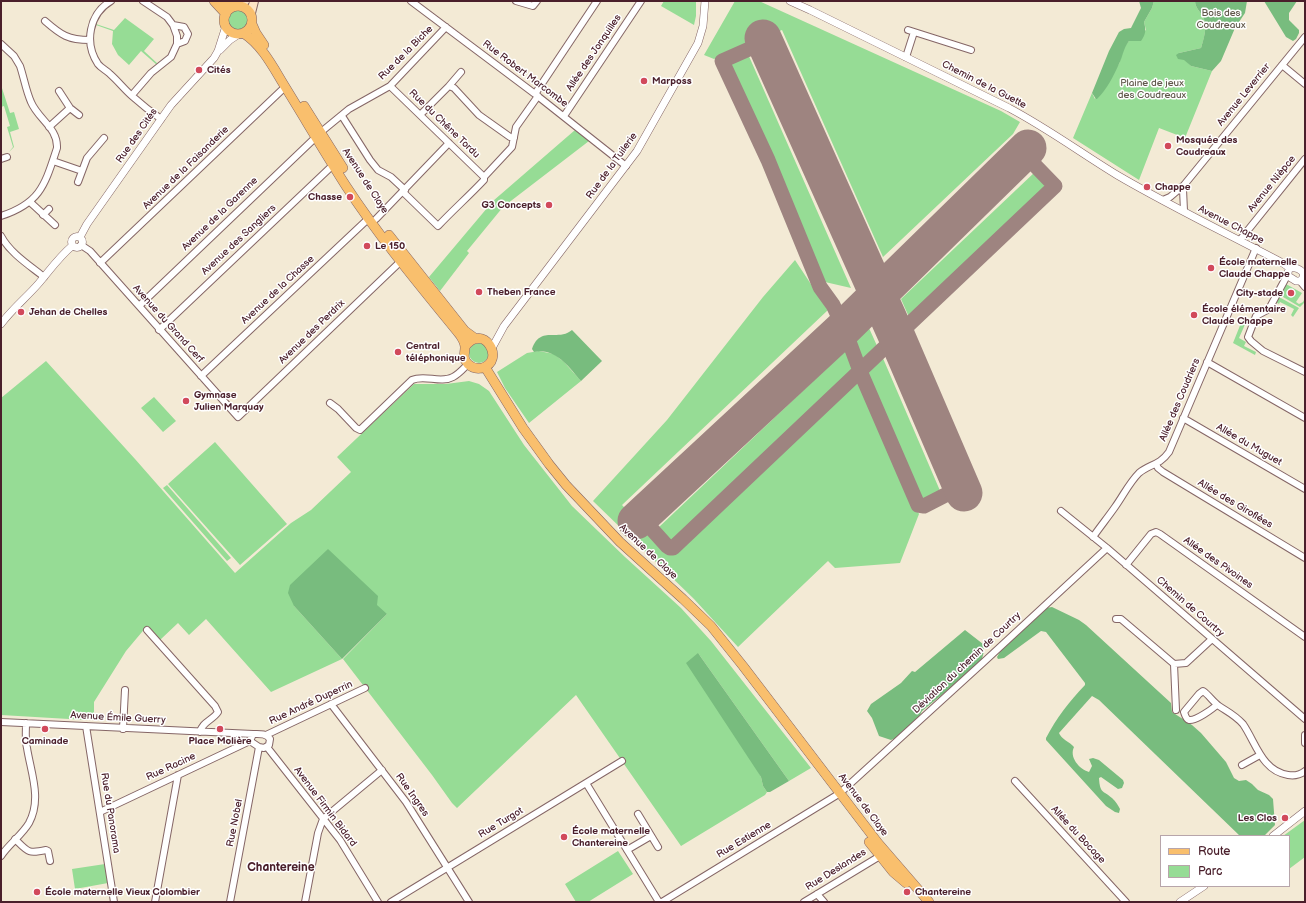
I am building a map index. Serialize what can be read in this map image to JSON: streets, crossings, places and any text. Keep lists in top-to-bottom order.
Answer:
{
  "streets": {
    "main road": ["Avenue de Claye"],
    "street": [
      "Rue de la Biche",
      "Allée des Jonquilles",
      "Rue Robert Marcombe",
      "Chemin de la Guette",
      "Avenue Leverrier",
      "Rue du Chêne Tordu",
      "Rue des Cités",
      "Rue de la Tuilerie",
      "Avenue de la Faisanderie",
      "Avenue Niépce",
      "Avenue de la Garenne",
      "Avenue Chappe",
      "Avenue des Sangliers",
      "Avenue de la Chasse",
      "Avenue du Grand Cerf",
      "Avenue des Perdrix",
      "Allée des Coudriers",
      "Allée du Muguet",
      "Allée des Giroflées",
      "Allée des Pivoines",
      "Chemin de Courtry",
      "Déviation du chemin de Courtry",
      "Rue André Duperrin",
      "Avenue Émile Guerry",
      "Rue Racine",
      "Rue Ingres",
      "Avenue Firmin Bidard",
      "Rue du Panorama",
      "Rue Nobel",
      "Rue Turgot",
      "Allée du Bocage",
      "Rue Estienne",
      "Rue Deslandes"
    ]
  },
  "crossings": [
    ["Rue de la Biche", "Rue Robert Marcombe"],
    ["Rue de la Biche", "Rue du Chêne Tordu"],
    ["Rue de la Biche", "Avenue de Claye"],
    ["Rue de la Biche", "Avenue de la Garenne"],
    ["Allée des Jonquilles", "Rue Robert Marcombe"],
    ["Rue Robert Marcombe", "Rue de la Tuilerie"],
    ["Chemin de la Guette", "Avenue Leverrier"],
    ["Chemin de la Guette", "Avenue Chappe"],
    ["Avenue Leverrier", "Avenue Chappe"],
    ["Rue du Chêne Tordu", "Avenue de la Chasse"],
    ["Rue des Cités", "Avenue de Claye"],
    ["Rue des Cités", "Avenue du Grand Cerf"],
    ["Rue de la Tuilerie", "Avenue de Claye"],
    ["Avenue de la Faisanderie", "Avenue de Claye"],
    ["Avenue de la Faisanderie", "Avenue du Grand Cerf"],
    ["Avenue de Claye", "Avenue de la Garenne"],
    ["Avenue de Claye", "Avenue des Sangliers"],
    ["Avenue de Claye", "Avenue de la Chasse"],
    ["Avenue de Claye", "Avenue des Perdrix"],
    ["Avenue de Claye", "Déviation du chemin de Courtry"],
    ["Avenue de Claye", "Rue Estienne"],
    ["Avenue de Claye", "Rue Deslandes"],
    ["Avenue Niépce", "Avenue Chappe"],
    ["Avenue de la Garenne", "Avenue du Grand Cerf"],
    ["Avenue Chappe", "Allée des Coudriers"],
    ["Avenue des Sangliers", "Avenue du Grand Cerf"],
    ["Avenue de la Chasse", "Avenue du Grand Cerf"],
    ["Avenue du Grand Cerf", "Avenue des Perdrix"],
    ["Allée des Coudriers", "Allée du Muguet"],
    ["Allée des Coudriers", "Allée des Giroflées"],
    ["Allée des Coudriers", "Chemin de Courtry"],
    ["Allée des Pivoines", "Chemin de Courtry"],
    ["Chemin de Courtry", "Déviation du chemin de Courtry"],
    ["Déviation du chemin de Courtry", "Rue Estienne"],
    ["Rue André Duperrin", "Rue Ingres"],
    ["Avenue Émile Guerry", "Rue Racine"],
    ["Avenue Émile Guerry", "Rue du Panorama"],
    ["Rue Racine", "Rue du Panorama"],
    ["Rue Ingres", "Rue Turgot"]
  ],
  "districts": ["Chantereine"],
  "parks": ["Bois des Coudreaux", "Plaine de jeux des Coudreaux"],
  "places": [
    "Cités",
    "Marposs",
    "Mosquée des Coudreaux",
    "Chappe",
    "Chasse",
    "G3 Concepts",
    "Le 150",
    "École maternelle Claude Chappe",
    "Theben France",
    "City-stade",
    "Jehan de Chelles",
    "École élémentaire Claude Chappe",
    "Central téléphonique",
    "Gymnase Julien Marquay",
    "Caminade",
    "Place Molière",
    "Les Clos",
    "École maternelle Chantereine",
    "École maternelle Vieux Colombier",
    "Chantereine"
  ],
  "legend": ["Route", "Parc"]
}
